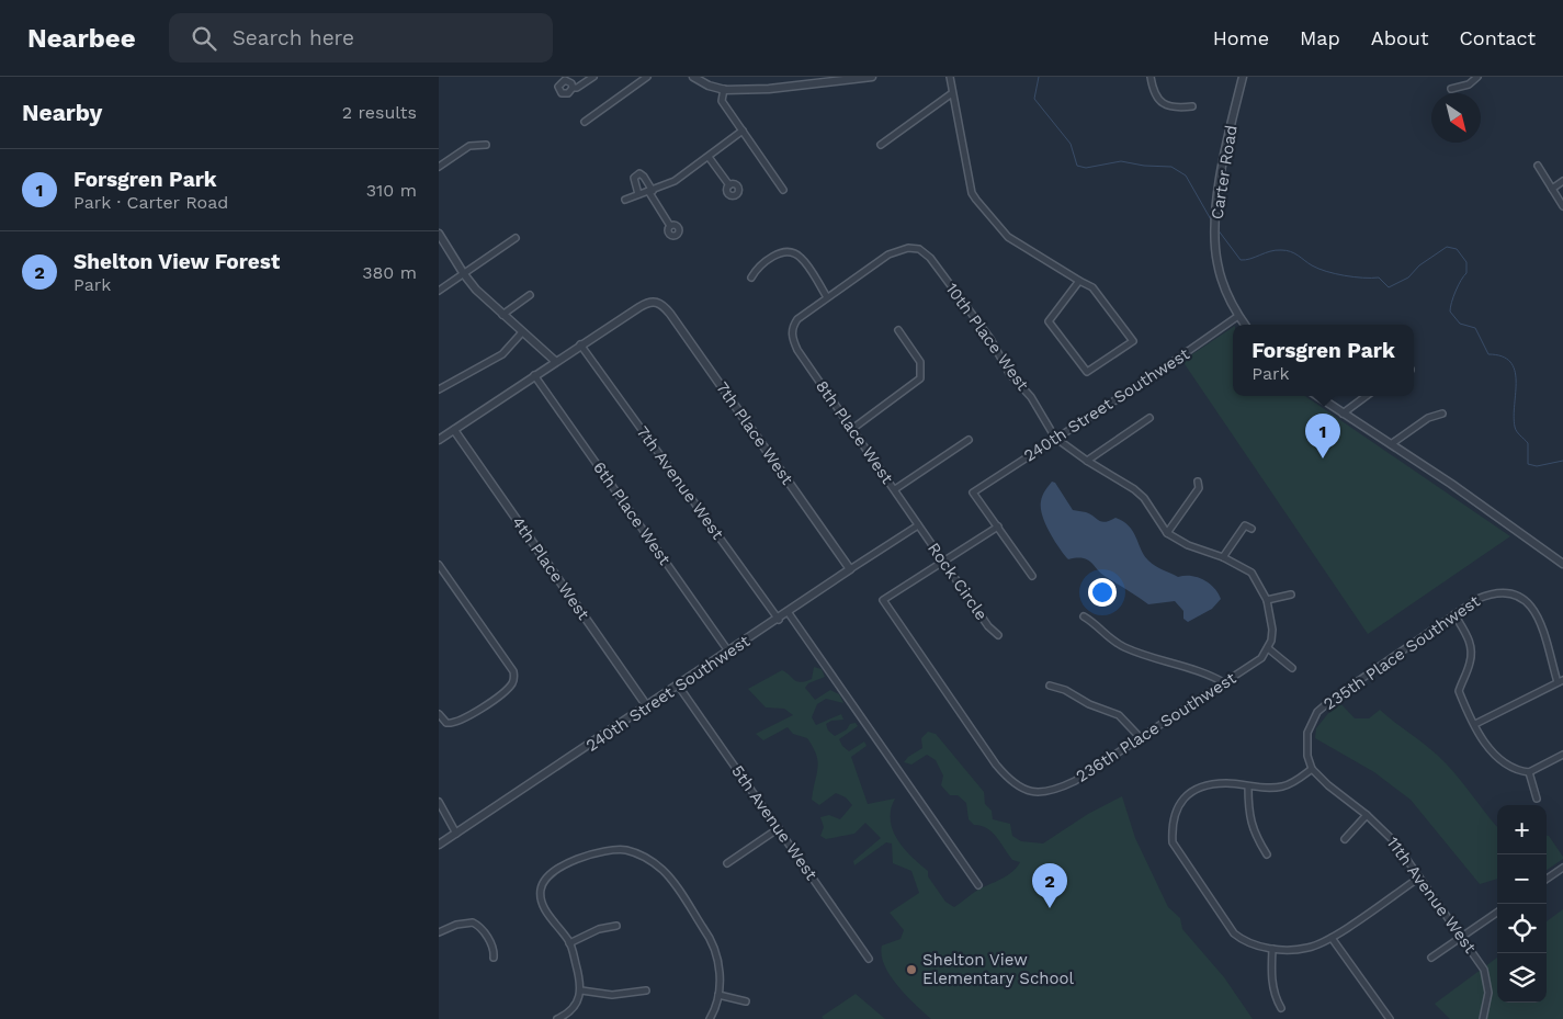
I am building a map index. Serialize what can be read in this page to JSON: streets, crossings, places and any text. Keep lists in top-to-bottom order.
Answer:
{
  "streets": {
    "street": [
      "Carter Road",
      "10th Place West",
      "240th Street Southwest",
      "8th Place West",
      "7th Place West",
      "7th Avenue West",
      "6th Place West",
      "4th Place West",
      "Rock Circle",
      "235th Place Southwest",
      "236th Place Southwest",
      "5th Avenue West",
      "11th Avenue West"
    ]
  },
  "crossings": [
    ["Carter Road", "240th Street Southwest"],
    ["10th Place West", "240th Street Southwest"],
    ["10th Place West", "8th Place West"],
    ["240th Street Southwest", "8th Place West"],
    ["240th Street Southwest", "7th Place West"],
    ["240th Street Southwest", "7th Avenue West"],
    ["240th Street Southwest", "6th Place West"],
    ["240th Street Southwest", "4th Place West"],
    ["240th Street Southwest", "Rock Circle"],
    ["240th Street Southwest", "5th Avenue West"],
    ["8th Place West", "Rock Circle"],
    ["7th Place West", "7th Avenue West"],
    ["Rock Circle", "236th Place Southwest"],
    ["235th Place Southwest", "11th Avenue West"]
  ],
  "places": ["Shelton View Elementary School"],
  "north": "bottom right",
  "page": {
    "header": "Nearbee",
    "search": "Search here",
    "nav": [
      "Home",
      "Map",
      "About",
      "Contact"
    ],
    "heading": ["Nearby", "2 results"],
    "list": [
      {
        "mark": "1",
        "name": "Forsgren Park",
        "note": "Park · Carter Road",
        "value": "310 m"
      },
      {
        "mark": "2",
        "name": "Shelton View Forest",
        "note": "Park",
        "value": "380 m"
      }
    ],
    "popup": ["Forsgren Park", "Park"],
    "pins": ["1", "2"],
    "map_buttons": ["+", "−"]
  }
}
